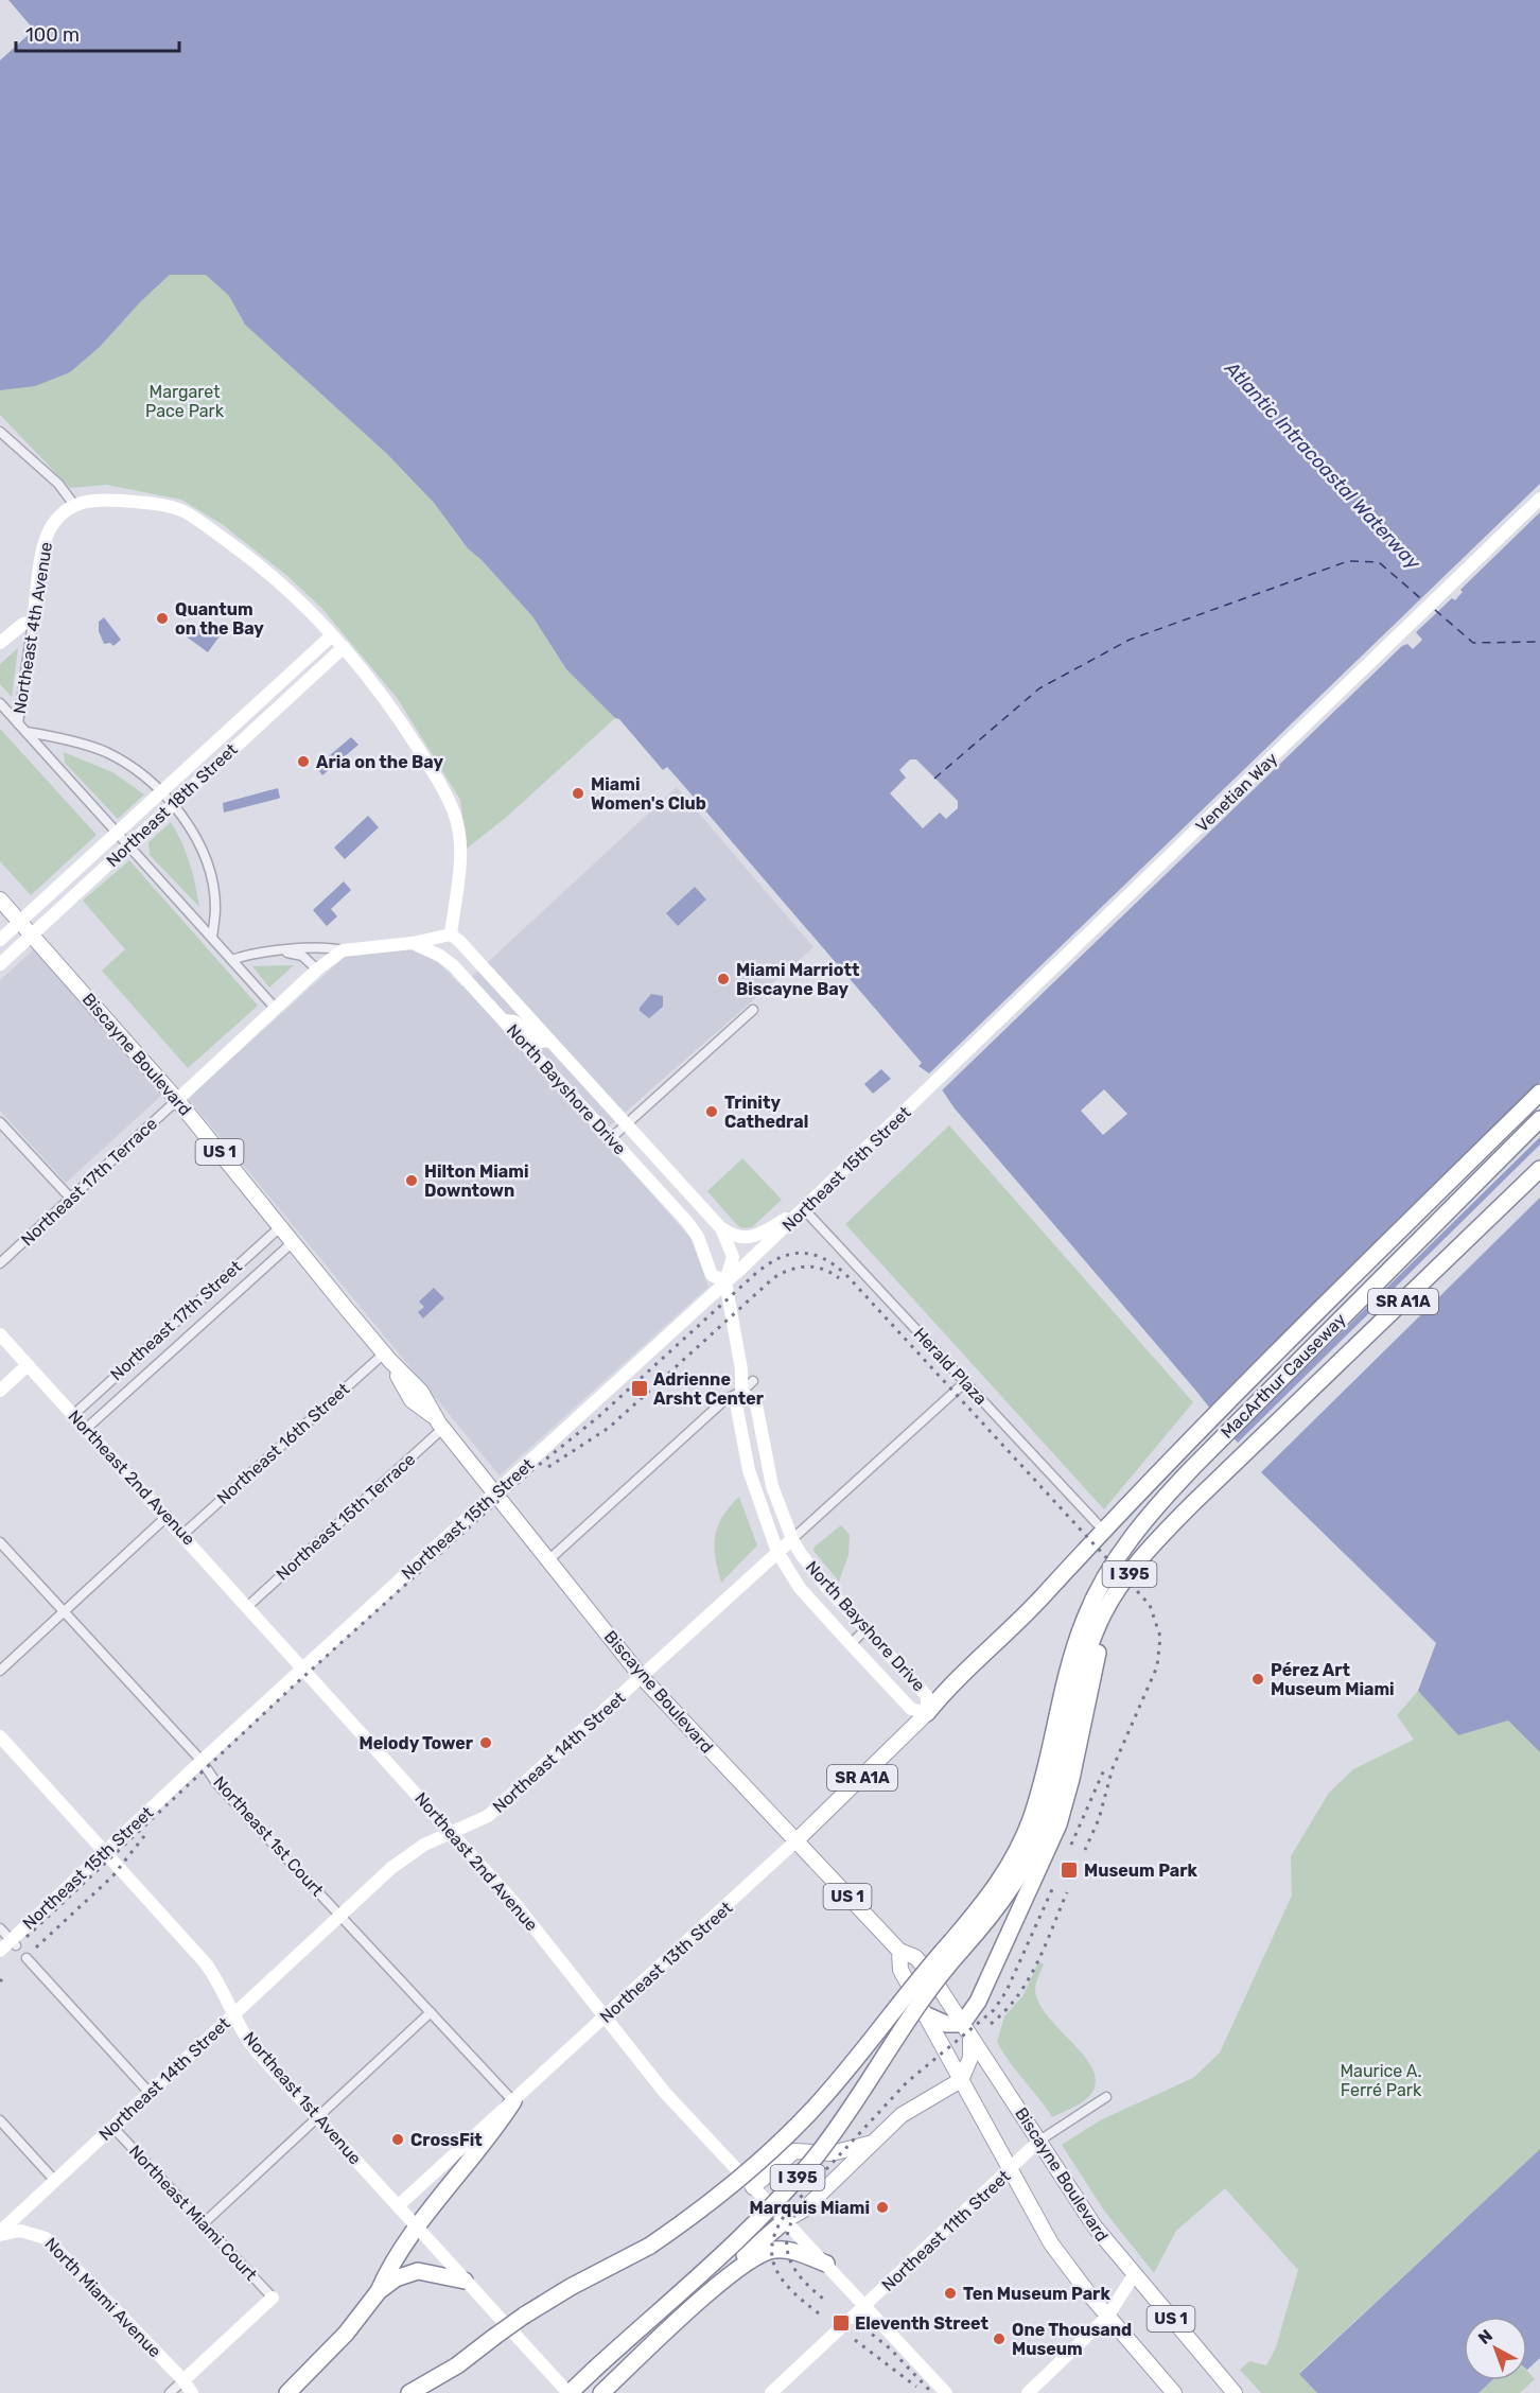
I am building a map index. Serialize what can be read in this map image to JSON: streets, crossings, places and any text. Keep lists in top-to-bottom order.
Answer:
{
  "streets": {
    "highway": ["SR A1A", "MacArthur Causeway", "I 395"],
    "main road": ["Biscayne Boulevard", "US 1", "Northeast 13th Street"],
    "street": [
      "Northeast 4th Avenue",
      "Venetian Way",
      "Northeast 18th Street",
      "North Bayshore Drive",
      "Northeast 15th Street",
      "Northeast 17th Terrace",
      "Northeast 17th Street",
      "Herald Plaza",
      "Northeast 16th Street",
      "Northeast 2nd Avenue",
      "Northeast 15th Terrace",
      "Northeast 14th Street",
      "Northeast 1st Court",
      "Northeast 1st Avenue",
      "Northeast Miami Court",
      "Northeast 11th Street",
      "North Miami Avenue"
    ]
  },
  "crossings": [
    ["Northeast 4th Avenue", "Northeast 18th Street"],
    ["Northeast 4th Avenue", "Northeast 17th Terrace"],
    ["Venetian Way", "Northeast 15th Street"],
    ["Northeast 18th Street", "Biscayne Boulevard"],
    ["Biscayne Boulevard", "Northeast 15th Street"],
    ["Biscayne Boulevard", "Northeast 17th Terrace"],
    ["Biscayne Boulevard", "Northeast 17th Street"],
    ["Biscayne Boulevard", "Northeast 16th Street"],
    ["Biscayne Boulevard", "Northeast 15th Terrace"],
    ["Biscayne Boulevard", "Northeast 14th Street"],
    ["Biscayne Boulevard", "Northeast 13th Street"],
    ["Biscayne Boulevard", "Northeast 11th Street"],
    ["North Bayshore Drive", "Northeast 15th Street"],
    ["North Bayshore Drive", "Northeast 14th Street"],
    ["North Bayshore Drive", "Northeast 13th Street"],
    ["Northeast 15th Street", "Herald Plaza"],
    ["Northeast 15th Street", "Northeast 2nd Avenue"],
    ["Northeast 15th Street", "Northeast 1st Court"],
    ["Northeast 15th Street", "Northeast 1st Avenue"],
    ["Northeast 17th Street", "Northeast 2nd Avenue"],
    ["Herald Plaza", "Northeast 14th Street"],
    ["MacArthur Causeway", "I 395"],
    ["Northeast 16th Street", "Northeast 2nd Avenue"],
    ["Northeast 2nd Avenue", "Northeast 15th Terrace"],
    ["Northeast 2nd Avenue", "Northeast 14th Street"],
    ["Northeast 2nd Avenue", "Northeast 13th Street"],
    ["Northeast 2nd Avenue", "Northeast 11th Street"],
    ["I 395", "Northeast 1st Avenue"],
    ["Northeast 14th Street", "Northeast 1st Court"],
    ["Northeast 14th Street", "Northeast 1st Avenue"],
    ["Northeast 14th Street", "Northeast Miami Court"],
    ["Northeast 14th Street", "North Miami Avenue"],
    ["Northeast 1st Court", "Northeast 13th Street"],
    ["Northeast 13th Street", "Northeast 1st Avenue"]
  ],
  "water": ["Atlantic Intracoastal Waterway"],
  "parks": ["Margaret Pace Park", "Maurice A. Ferré Park"],
  "places": {
    "other": [
      "Quantum on the Bay",
      "Aria on the Bay",
      "Miami Women's Club",
      "Miami Marriott Biscayne Bay",
      "Trinity Cathedral",
      "Hilton Miami Downtown",
      "Pérez Art Museum Miami",
      "Melody Tower",
      "CrossFit",
      "Marquis Miami",
      "Ten Museum Park",
      "One Thousand Museum"
    ],
    "transit": ["Adrienne Arsht Center", "Museum Park", "Eleventh Street"]
  },
  "scale_bar": "100 m",
  "north": "top left"
}
